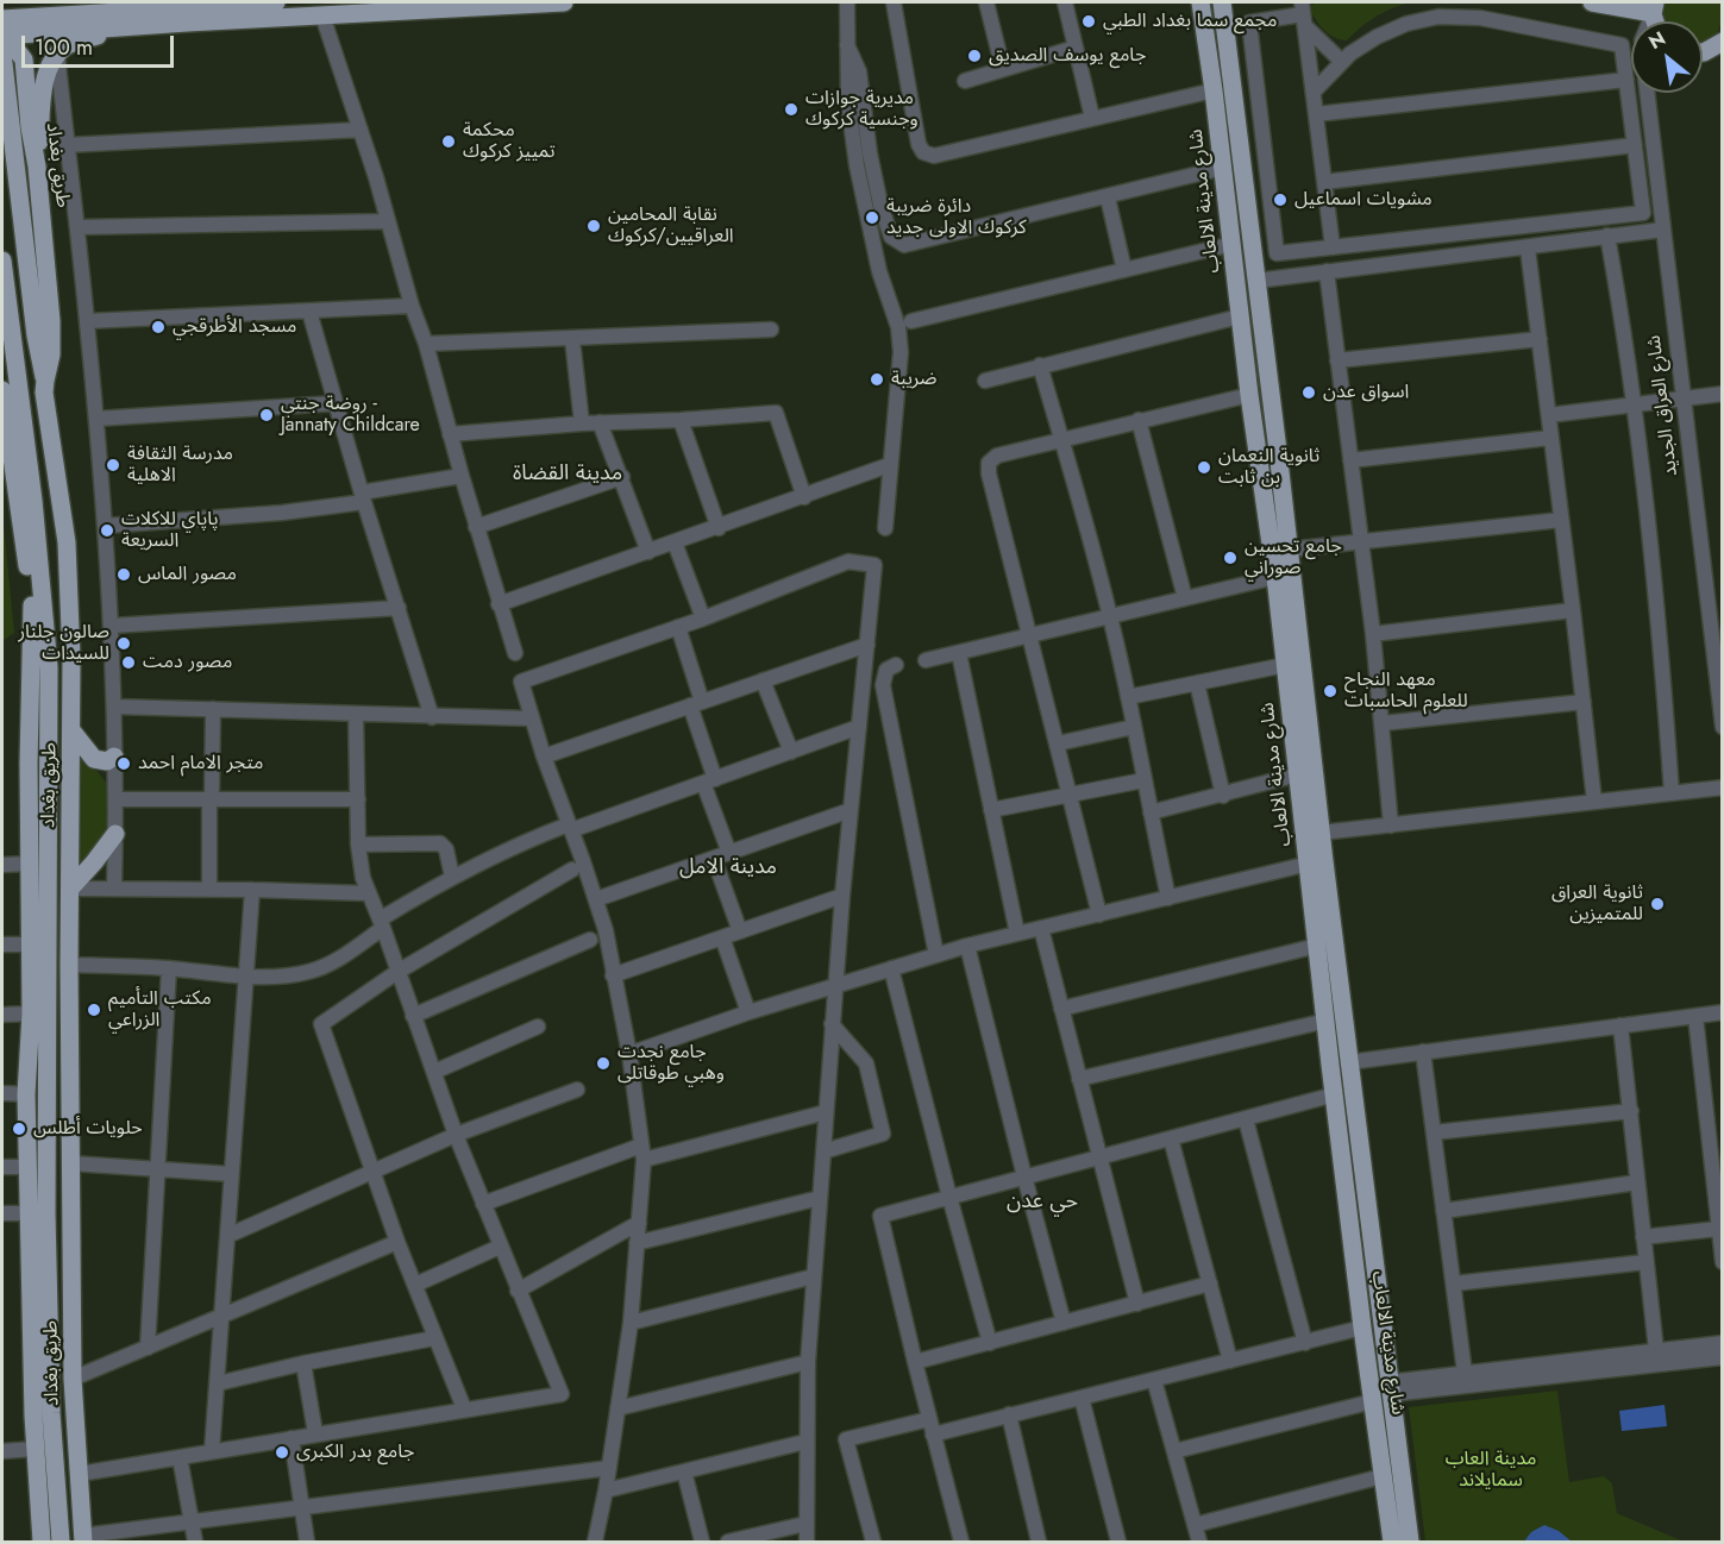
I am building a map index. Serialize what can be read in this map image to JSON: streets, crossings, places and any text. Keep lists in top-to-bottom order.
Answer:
{
  "streets": {
    "main road": ["طريق بغداد", "شارع مدينة الالعاب"],
    "street": ["شارع العراق الجديد"]
  },
  "districts": ["مدينة القضاة", "مدينة الامل", "حي عدن"],
  "parks": ["مدينة العاب سمايلاند"],
  "places": [
    "مجمع سما بغداد الطبي",
    "جامع يوسف الصديق",
    "مديرية جوازات وجنسية كركوك",
    "محكمة تمييز كركوك",
    "مشويات اسماعيل",
    "دائرة ضريبة كركوك الاولی جدید",
    "نقابة المحامين العراقيين/كركوك",
    "مسجد الأطرقجي",
    "ضريبة",
    "اسواق عدن",
    "روضة جنتي - Jannaty Childcare",
    "مدرسة الثقافة الاهلية",
    "ثانوية النعمان بن ثابت",
    "پاپاي للاكلات السريعة",
    "جامع تحسين صوراني",
    "مصور الماس",
    "صالون جلنار للسيدات",
    "مصور دمت",
    "معهد النجاح للعلوم الحاسبات",
    "متجر الامام احمد",
    "ثانوية العراق للمتميزين",
    "مكتب التأميم الزراعي",
    "جامع نجدت وهبي طوقاتلى",
    "حلويات أطلس",
    "جامع بدر الكبرى"
  ],
  "scale_bar": "100 m",
  "north": "top left"
}
